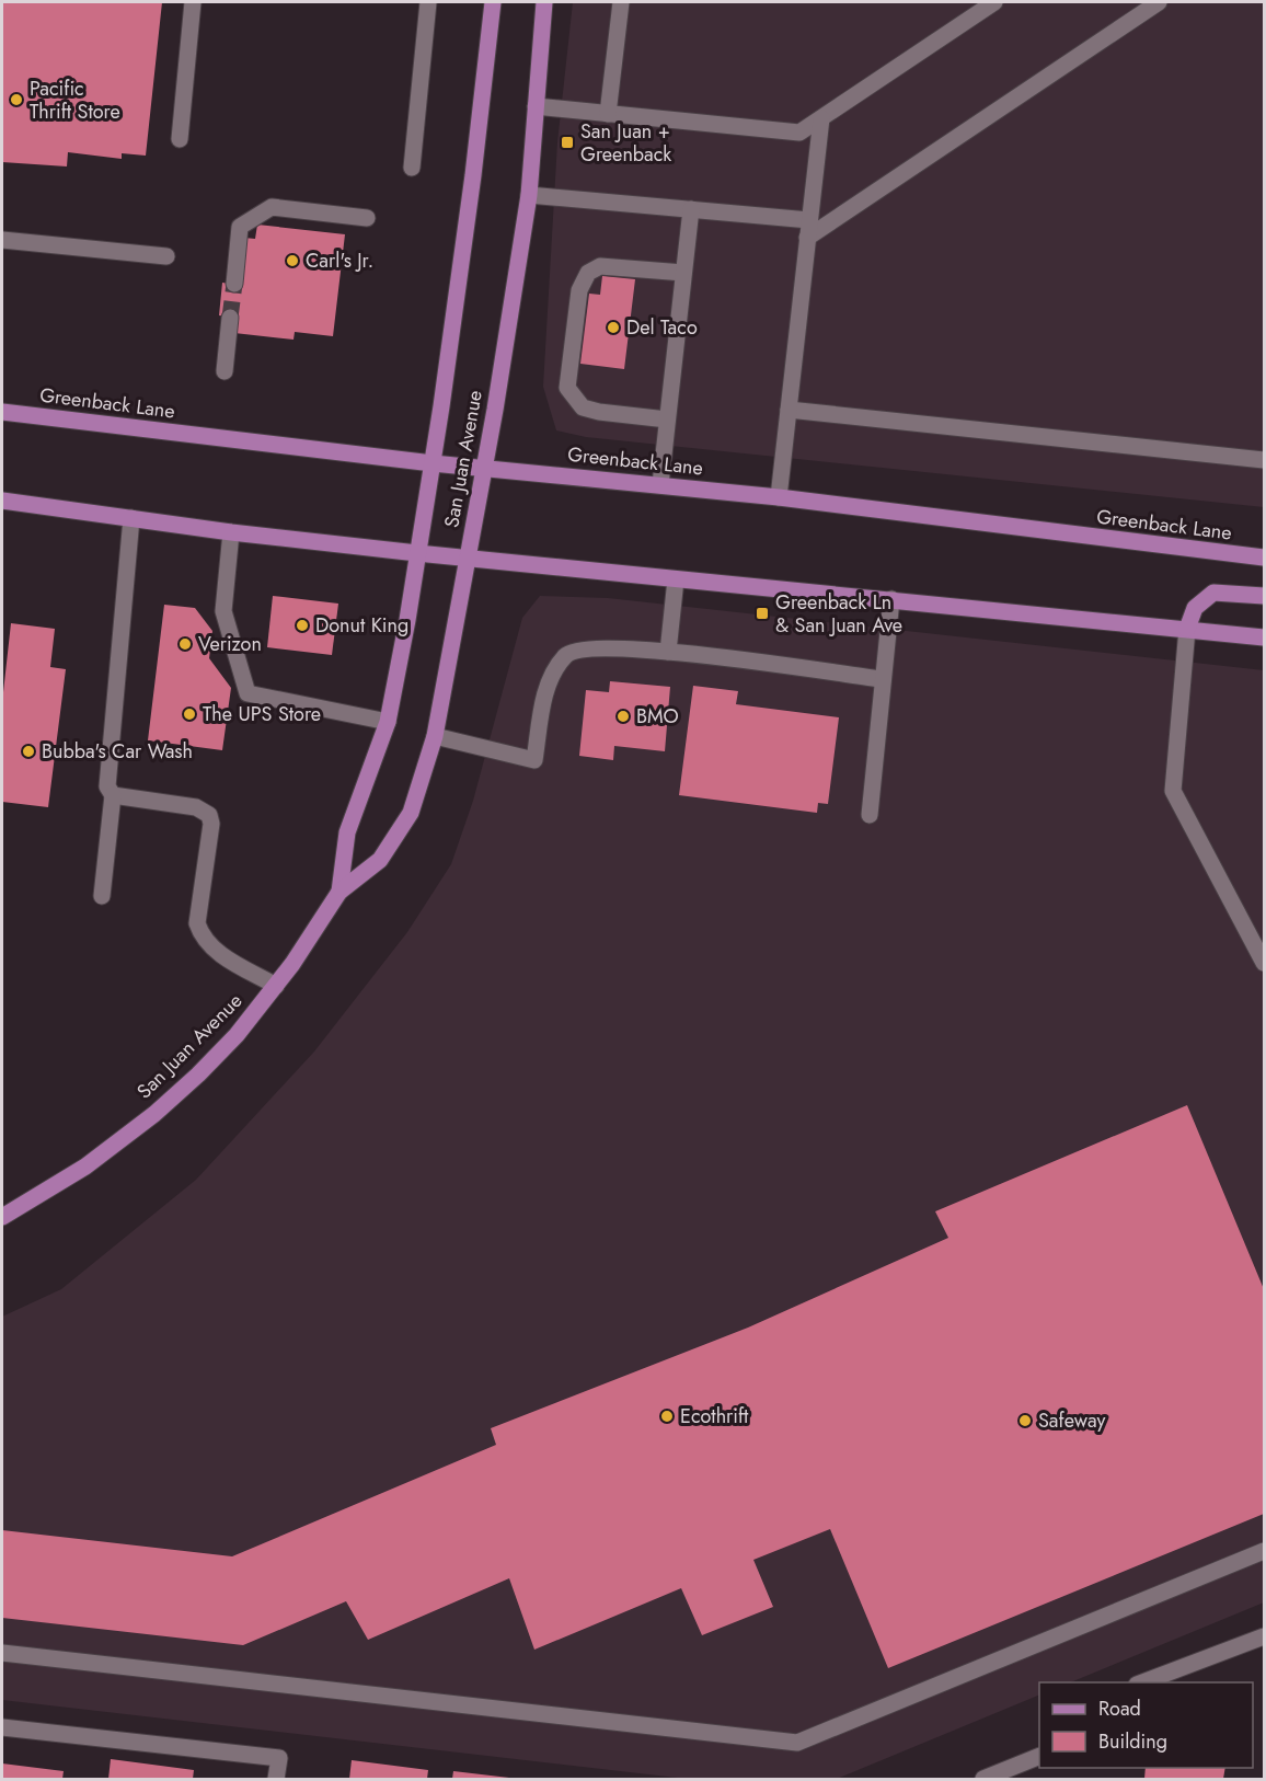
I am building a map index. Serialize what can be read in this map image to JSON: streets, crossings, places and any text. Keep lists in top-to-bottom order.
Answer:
{
  "streets": {
    "main road": ["Greenback Lane", "San Juan Avenue"]
  },
  "crossings": [
    ["Greenback Lane", "San Juan Avenue"]
  ],
  "places": {
    "other": [
      "Pacific Thrift Store",
      "Carl's Jr.",
      "Del Taco",
      "Donut King",
      "Verizon",
      "The UPS Store",
      "BMO",
      "Bubba's Car Wash",
      "Ecothrift",
      "Safeway"
    ],
    "transit": ["San Juan + Greenback", "Greenback Ln & San Juan Ave"]
  },
  "legend": ["Road", "Building"]
}
